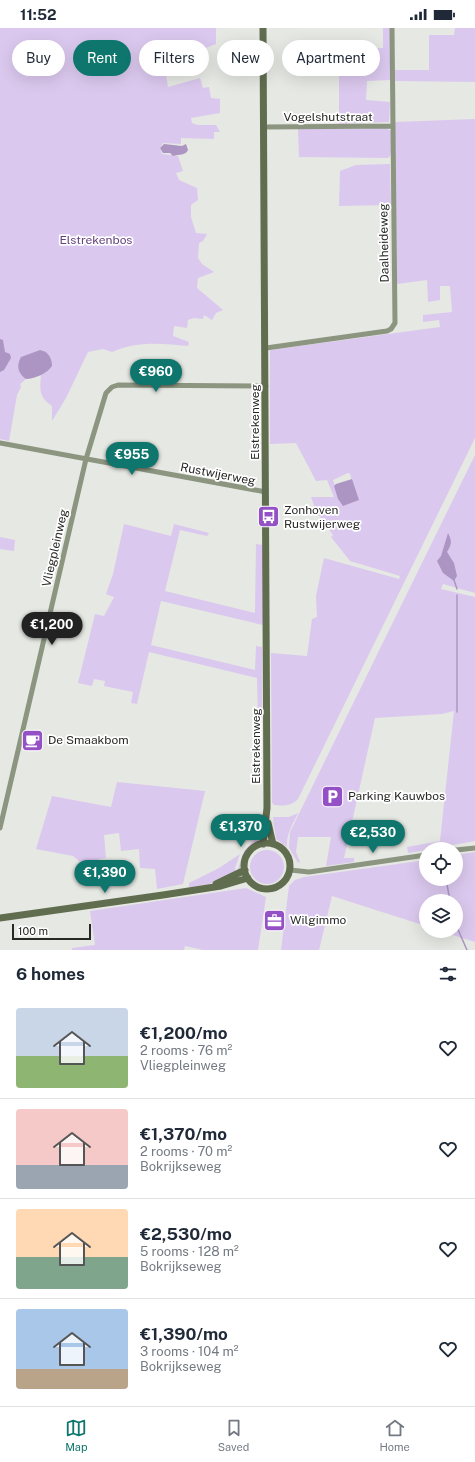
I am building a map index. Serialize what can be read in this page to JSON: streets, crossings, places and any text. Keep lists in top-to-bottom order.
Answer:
{
  "streets": {
    "street": [
      "Vogelshutstraat",
      "Daalheideweg",
      "Elstrekenweg",
      "Rustwijerweg",
      "Vliegpleinweg"
    ]
  },
  "crossings": [
    ["Vogelshutstraat", "Daalheideweg"],
    ["Vogelshutstraat", "Elstrekenweg"],
    ["Daalheideweg", "Elstrekenweg"],
    ["Elstrekenweg", "Rustwijerweg"],
    ["Elstrekenweg", "Vliegpleinweg"],
    ["Rustwijerweg", "Vliegpleinweg"]
  ],
  "parks": ["Elstrekenbos"],
  "places": {
    "bus stop": ["Zonhoven Rustwijerweg"],
    "cafe": ["De Smaakbom"],
    "parking": ["Parking Kauwbos"],
    "office": ["Wilgimmo"]
  },
  "scale_bar": "100 m",
  "page": {
    "status": "11:52",
    "chip": [
      "Buy",
      "Rent",
      "Filters",
      "New",
      "Apartment"
    ],
    "price": [
      "€960",
      "€955",
      "€1,200",
      "€1,370",
      "€2,530",
      "€1,390"
    ],
    "scale": "100 m",
    "heading": "6 homes",
    "list": [
      {
        "name": "€1,200/mo",
        "note": "2 rooms · 76 m² · Vliegpleinweg"
      },
      {
        "name": "€1,370/mo",
        "note": "2 rooms · 70 m² · Bokrijkseweg"
      },
      {
        "name": "€2,530/mo",
        "note": "5 rooms · 128 m² · Bokrijkseweg"
      },
      {
        "name": "€1,390/mo",
        "note": "3 rooms · 104 m² · Bokrijkseweg"
      }
    ],
    "tabs": ["Map", "Saved", "Home"]
  }
}
